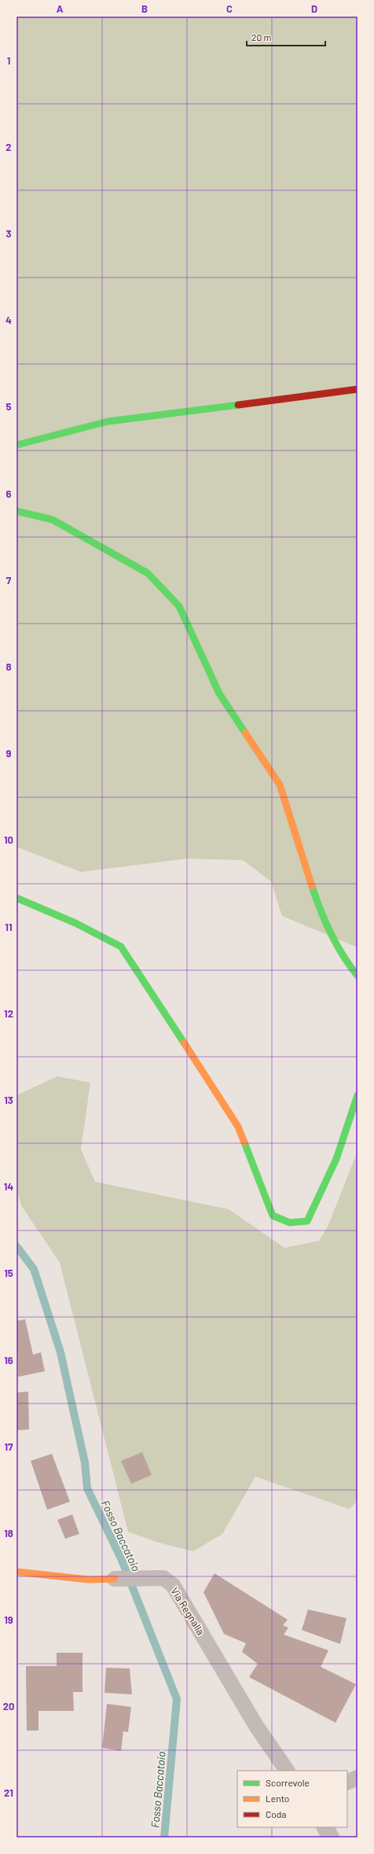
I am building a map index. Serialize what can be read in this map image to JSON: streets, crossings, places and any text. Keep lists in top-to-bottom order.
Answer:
{
  "streets": {
    "street": ["Via Regnalla"]
  },
  "water": ["Fosso Baccatoio"],
  "legend": ["Scorrevole", "Lento", "Coda"],
  "scale_bar": "20 m",
  "grid": {
    "columns": [
      "A",
      "B",
      "C",
      "D"
    ],
    "rows": [
      "1",
      "2",
      "3",
      "4",
      "5",
      "6",
      "7",
      "8",
      "9",
      "10",
      "11",
      "12",
      "13",
      "14",
      "15",
      "16",
      "17",
      "18",
      "19",
      "20",
      "21"
    ]
  }
}
